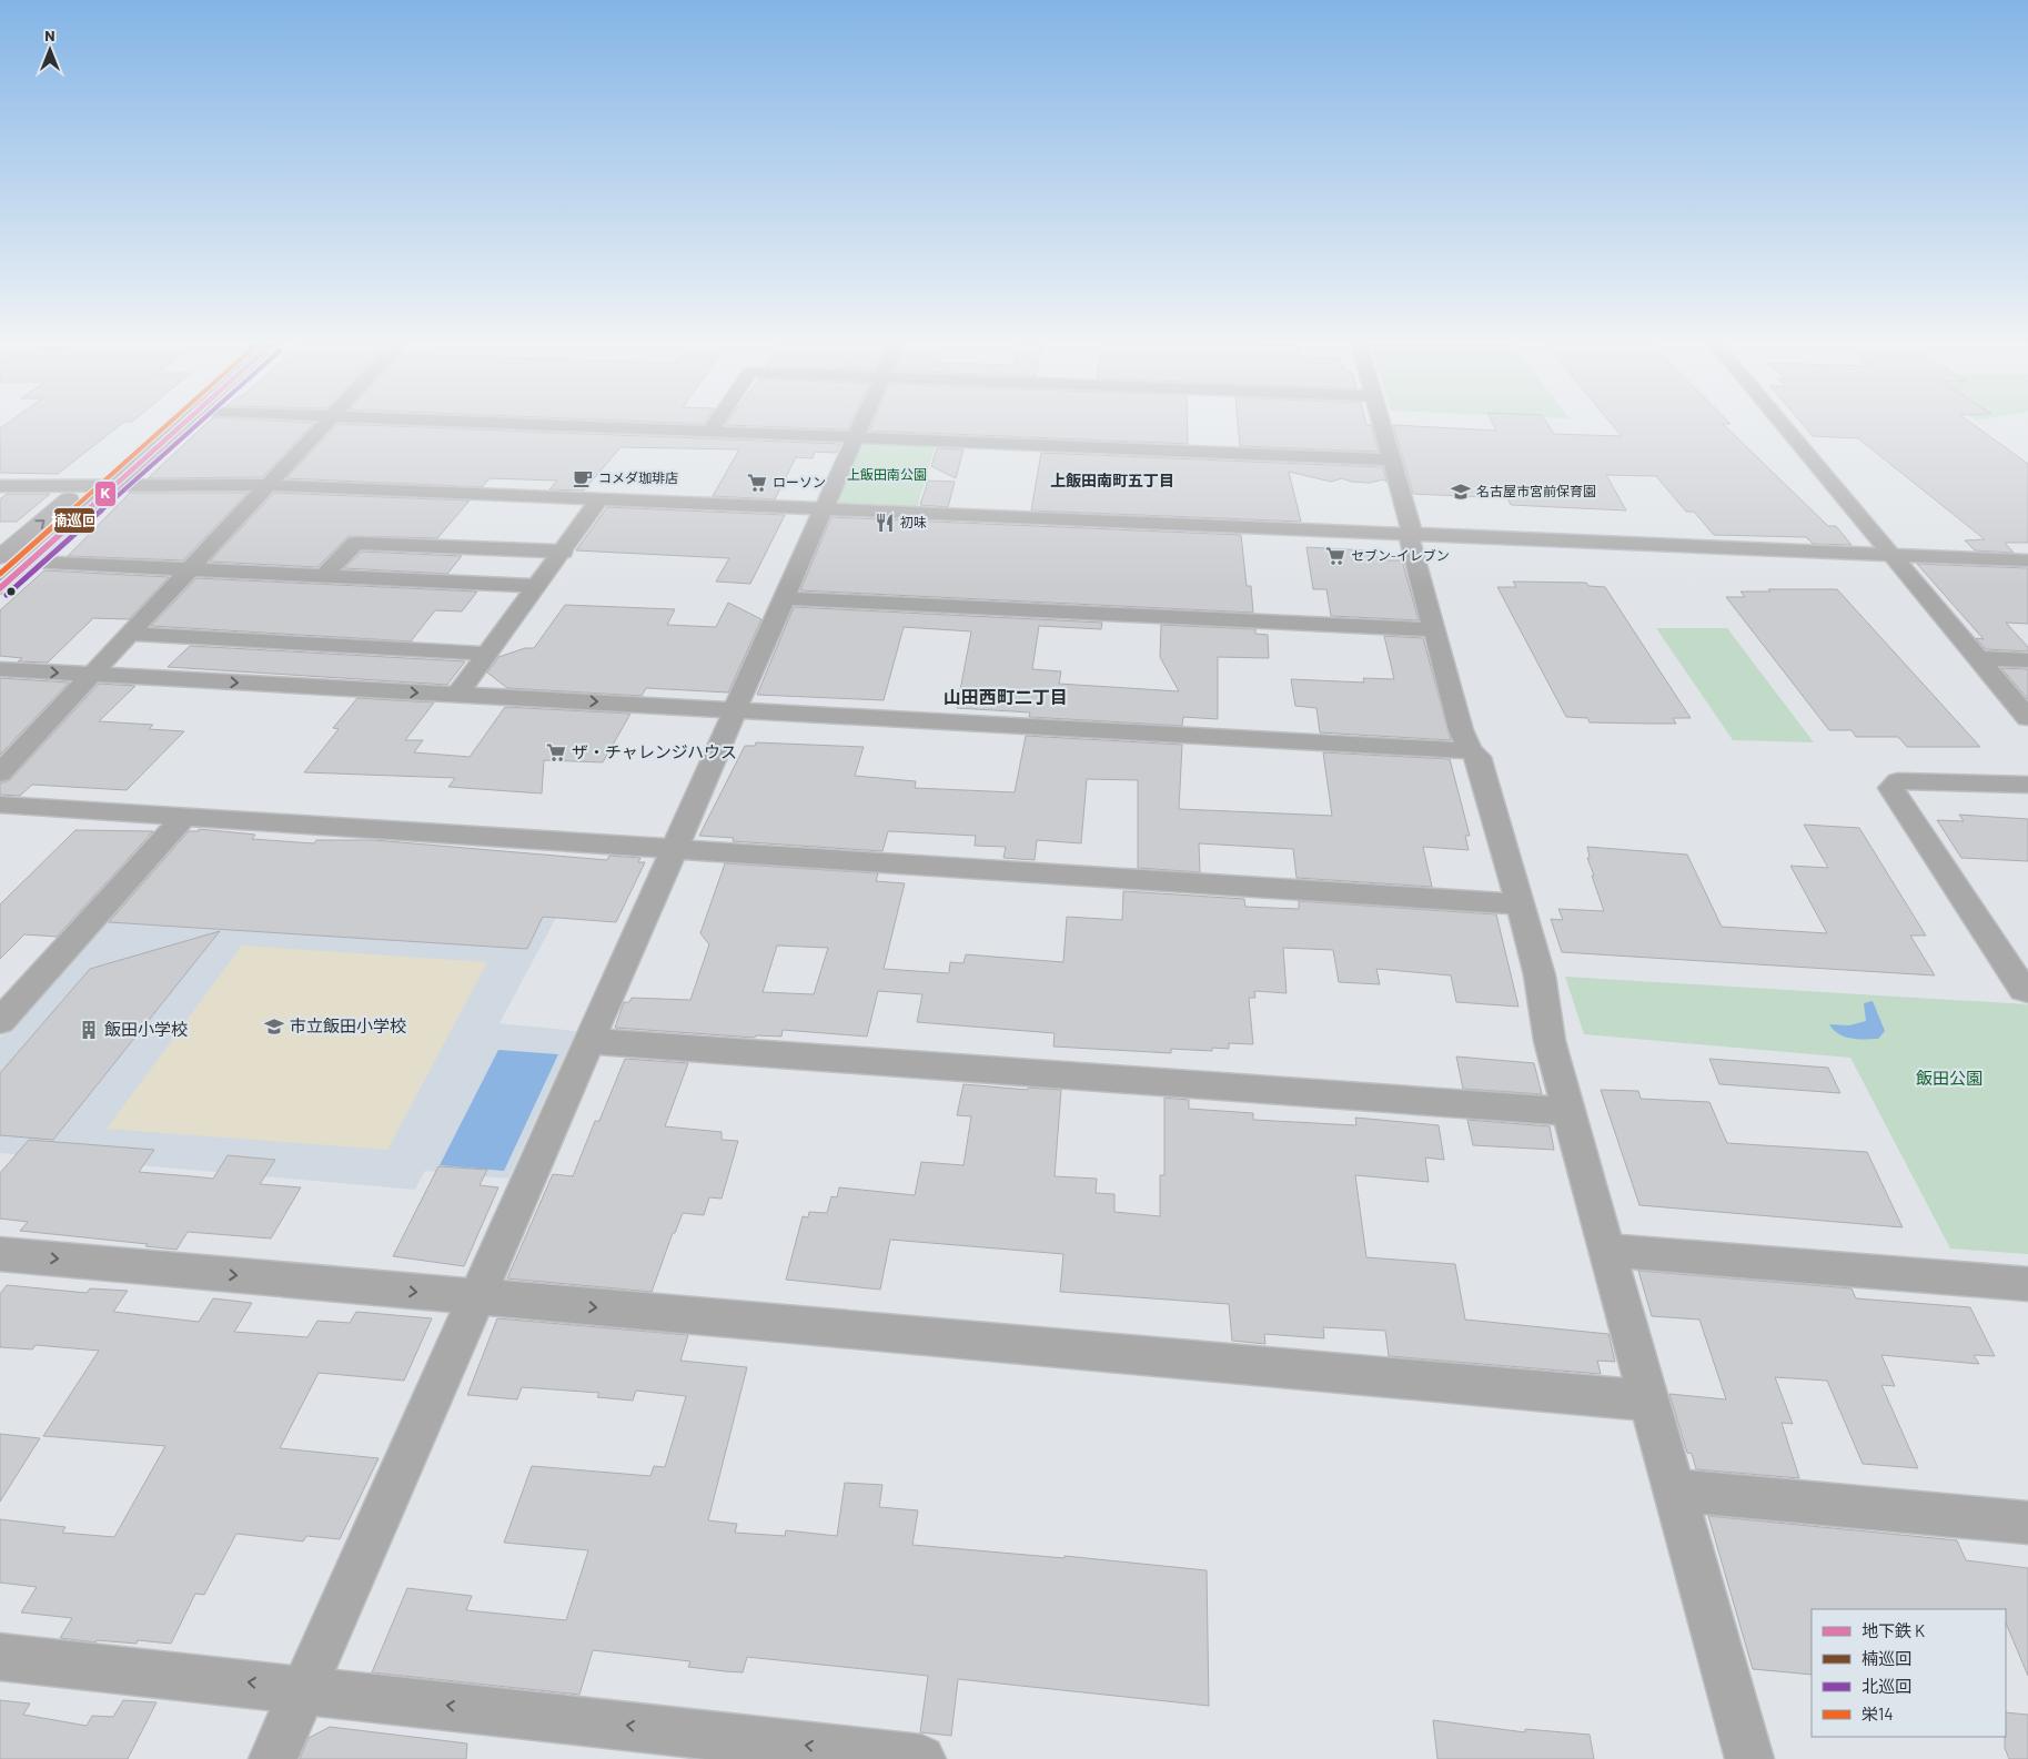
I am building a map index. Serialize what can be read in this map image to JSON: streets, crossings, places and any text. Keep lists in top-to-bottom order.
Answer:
{
  "districts": ["上飯田南町五丁目", "山田西町二丁目"],
  "parks": ["上飯田南公園", "飯田公園"],
  "places": {
    "cafe": ["コメダ珈琲店"],
    "supermarket": ["ローソン", "セブン-イレブン", "ザ・チャレンジハウス"],
    "school or university": ["名古屋市宮前保育園", "市立飯田小学校"],
    "restaurant": ["初味"],
    "building": ["飯田小学校"]
  },
  "lines": [
    "metro line K",
    "transit line 楠巡回",
    "transit line 北巡回",
    "transit line 栄14"
  ],
  "legend": [
    "地下鉄 K",
    "楠巡回",
    "北巡回",
    "栄14"
  ],
  "north": "top"
}
